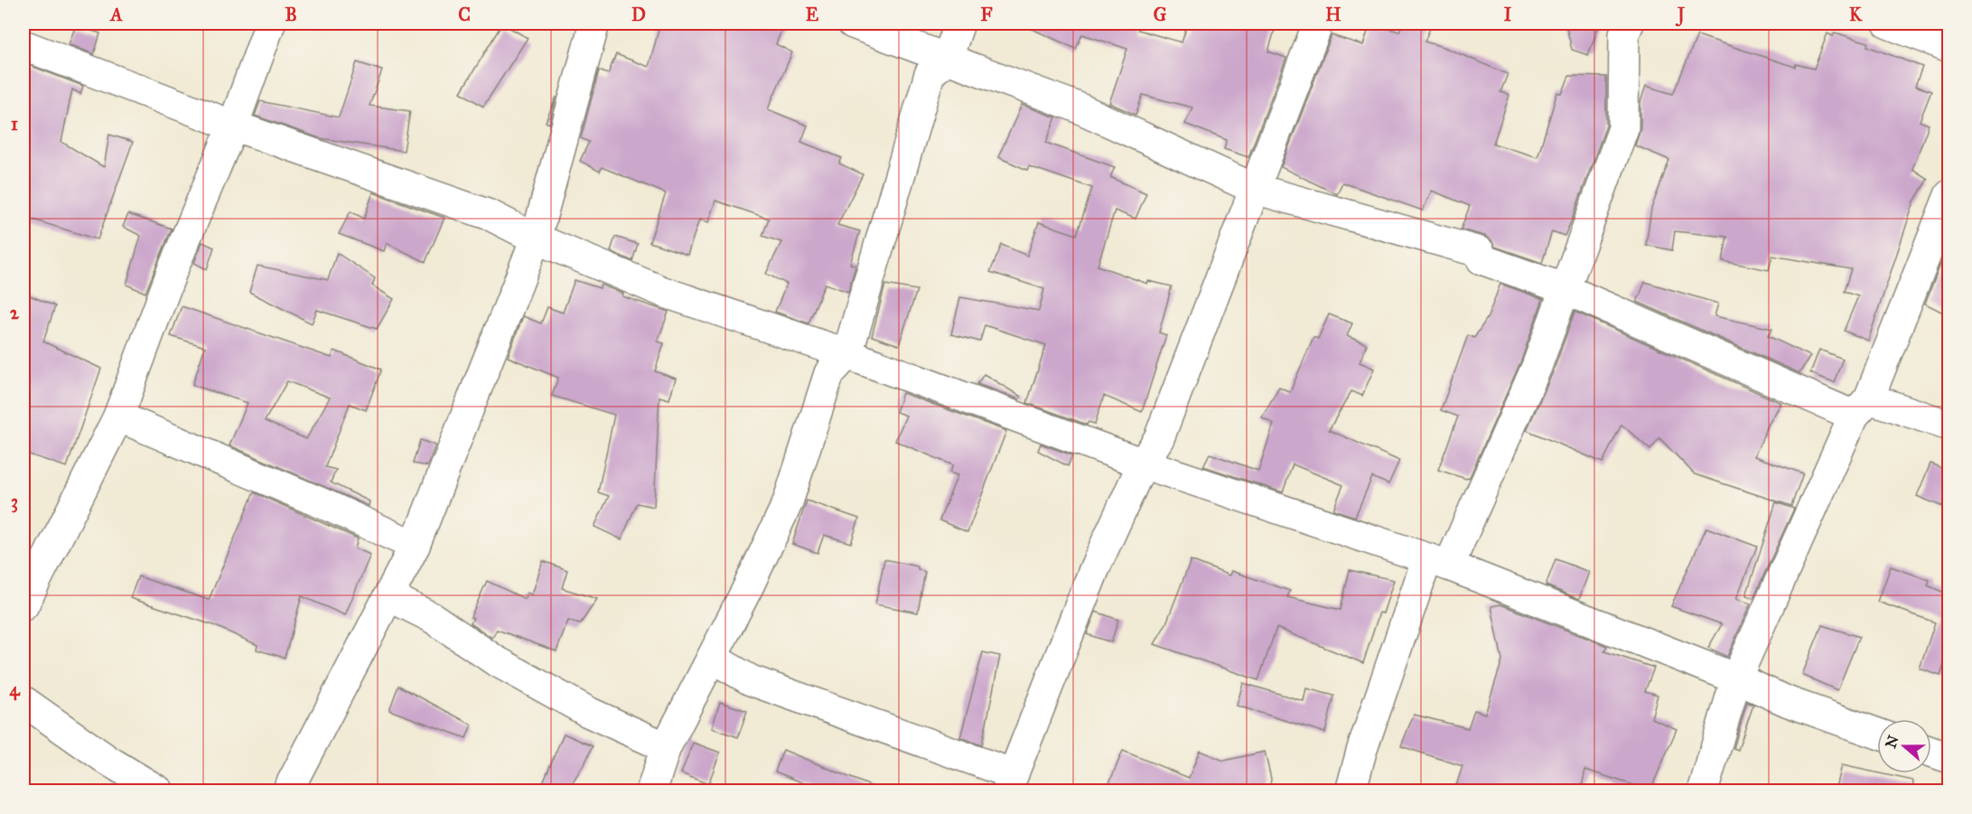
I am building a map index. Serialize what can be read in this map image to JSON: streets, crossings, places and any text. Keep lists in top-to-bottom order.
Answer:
{
  "north": "left",
  "grid": {
    "columns": [
      "A",
      "B",
      "C",
      "D",
      "E",
      "F",
      "G",
      "H",
      "I",
      "J",
      "K"
    ],
    "rows": [
      "1",
      "2",
      "3",
      "4"
    ]
  }
}
